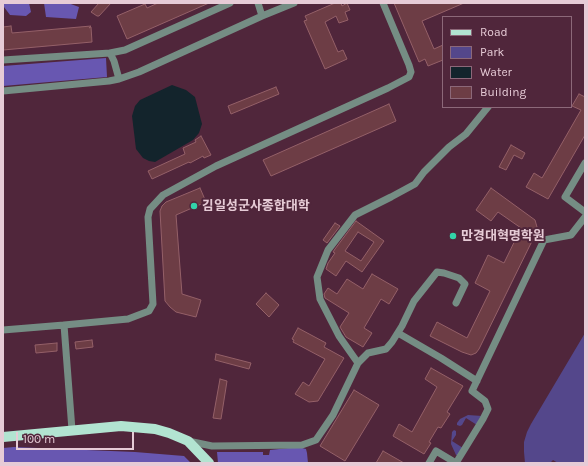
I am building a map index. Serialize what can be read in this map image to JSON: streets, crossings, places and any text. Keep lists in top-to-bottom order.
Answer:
{
  "places": ["김일성군사종합대학", "만경대혁명학원"],
  "legend": [
    "Road",
    "Park",
    "Water",
    "Building"
  ],
  "scale_bar": "100 m"
}
